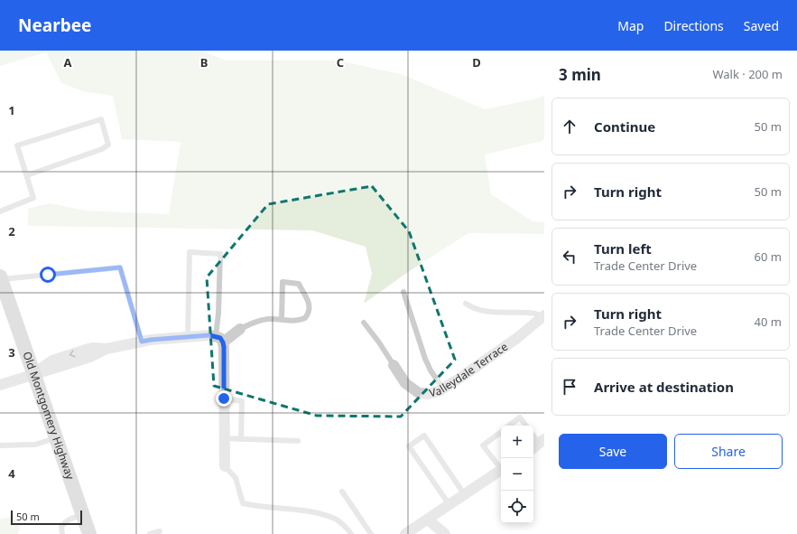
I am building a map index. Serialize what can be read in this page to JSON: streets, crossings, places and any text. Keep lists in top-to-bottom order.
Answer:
{
  "streets": {
    "street": ["Valleydale Terrace", "Old Montgomery Highway"]
  },
  "scale_bar": "50 m",
  "page": {
    "header": "Nearbee",
    "nav": ["Map", "Directions", "Saved"],
    "heading": ["3 min", "Walk · 200 m"],
    "list": [
      ["Continue", "50 m"],
      ["Turn right", "50 m"],
      ["Turn left", "Trade Center Drive", "60 m"],
      ["Turn right", "Trade Center Drive", "40 m"],
      "Arrive at destination"
    ],
    "buttons": ["Save", "Share"],
    "map_buttons": ["+", "−"],
    "scale": "50 m"
  },
  "grid": {
    "columns": [
      "A",
      "B",
      "C",
      "D"
    ],
    "rows": [
      "1",
      "2",
      "3",
      "4"
    ]
  }
}
